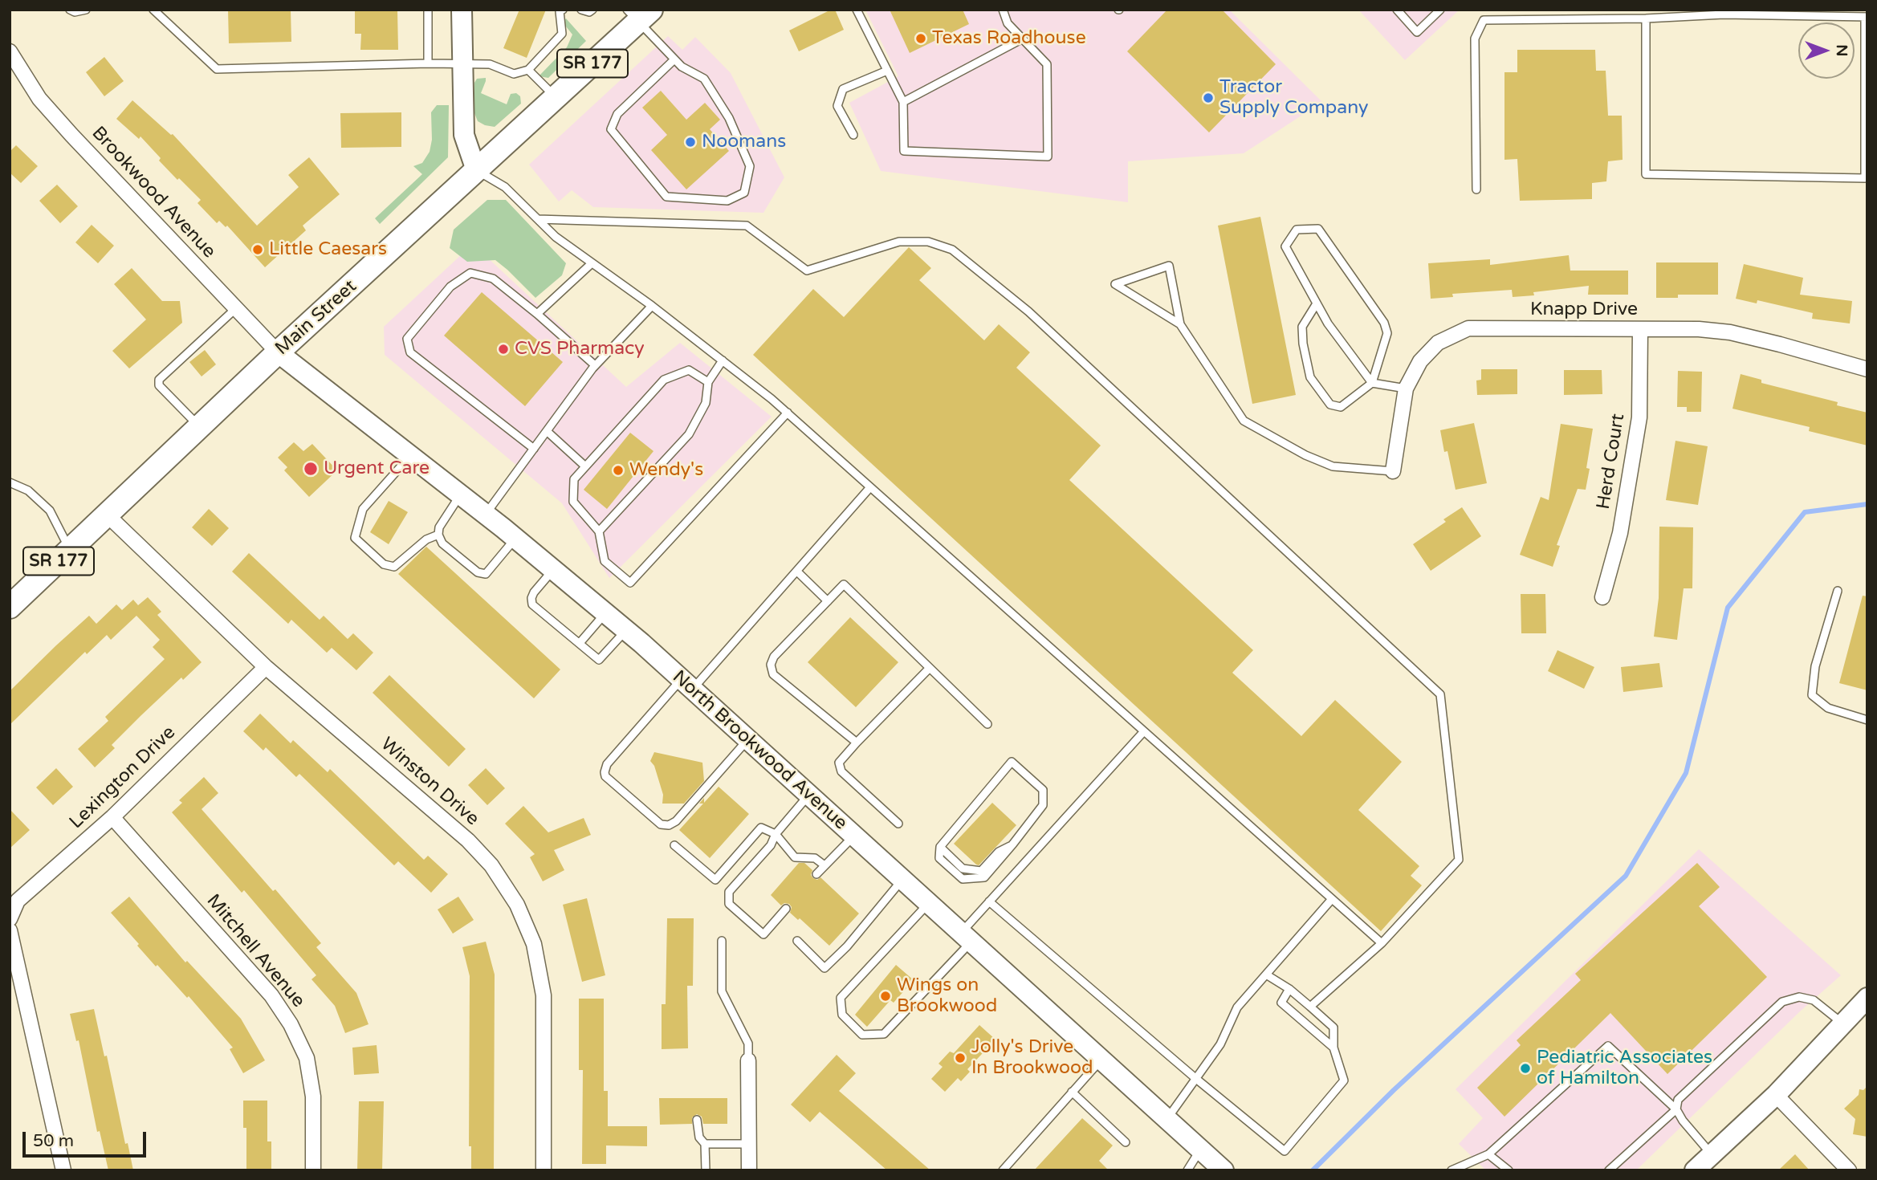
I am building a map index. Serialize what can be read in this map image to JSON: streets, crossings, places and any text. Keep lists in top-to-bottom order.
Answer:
{
  "streets": {
    "main road": ["SR 177", "Main Street"],
    "street": [
      "Brookwood Avenue",
      "Knapp Drive",
      "Herd Court",
      "North Brookwood Avenue",
      "Lexington Drive",
      "Winston Drive",
      "Mitchell Avenue"
    ]
  },
  "crossings": [
    ["Brookwood Avenue", "Main Street"],
    ["Brookwood Avenue", "North Brookwood Avenue"],
    ["Knapp Drive", "Herd Court"],
    ["Main Street", "North Brookwood Avenue"],
    ["Main Street", "Winston Drive"],
    ["Lexington Drive", "Winston Drive"],
    ["Lexington Drive", "Mitchell Avenue"]
  ],
  "places": [
    "Texas Roadhouse",
    "Tractor Supply Company",
    "Noomans",
    "Little Caesars",
    "CVS Pharmacy",
    "Urgent Care",
    "Wendy's",
    "Wings on Brookwood",
    "Jolly's Drive In Brookwood",
    "Pediatric Associates of Hamilton"
  ],
  "scale_bar": "50 m",
  "north": "right"
}
